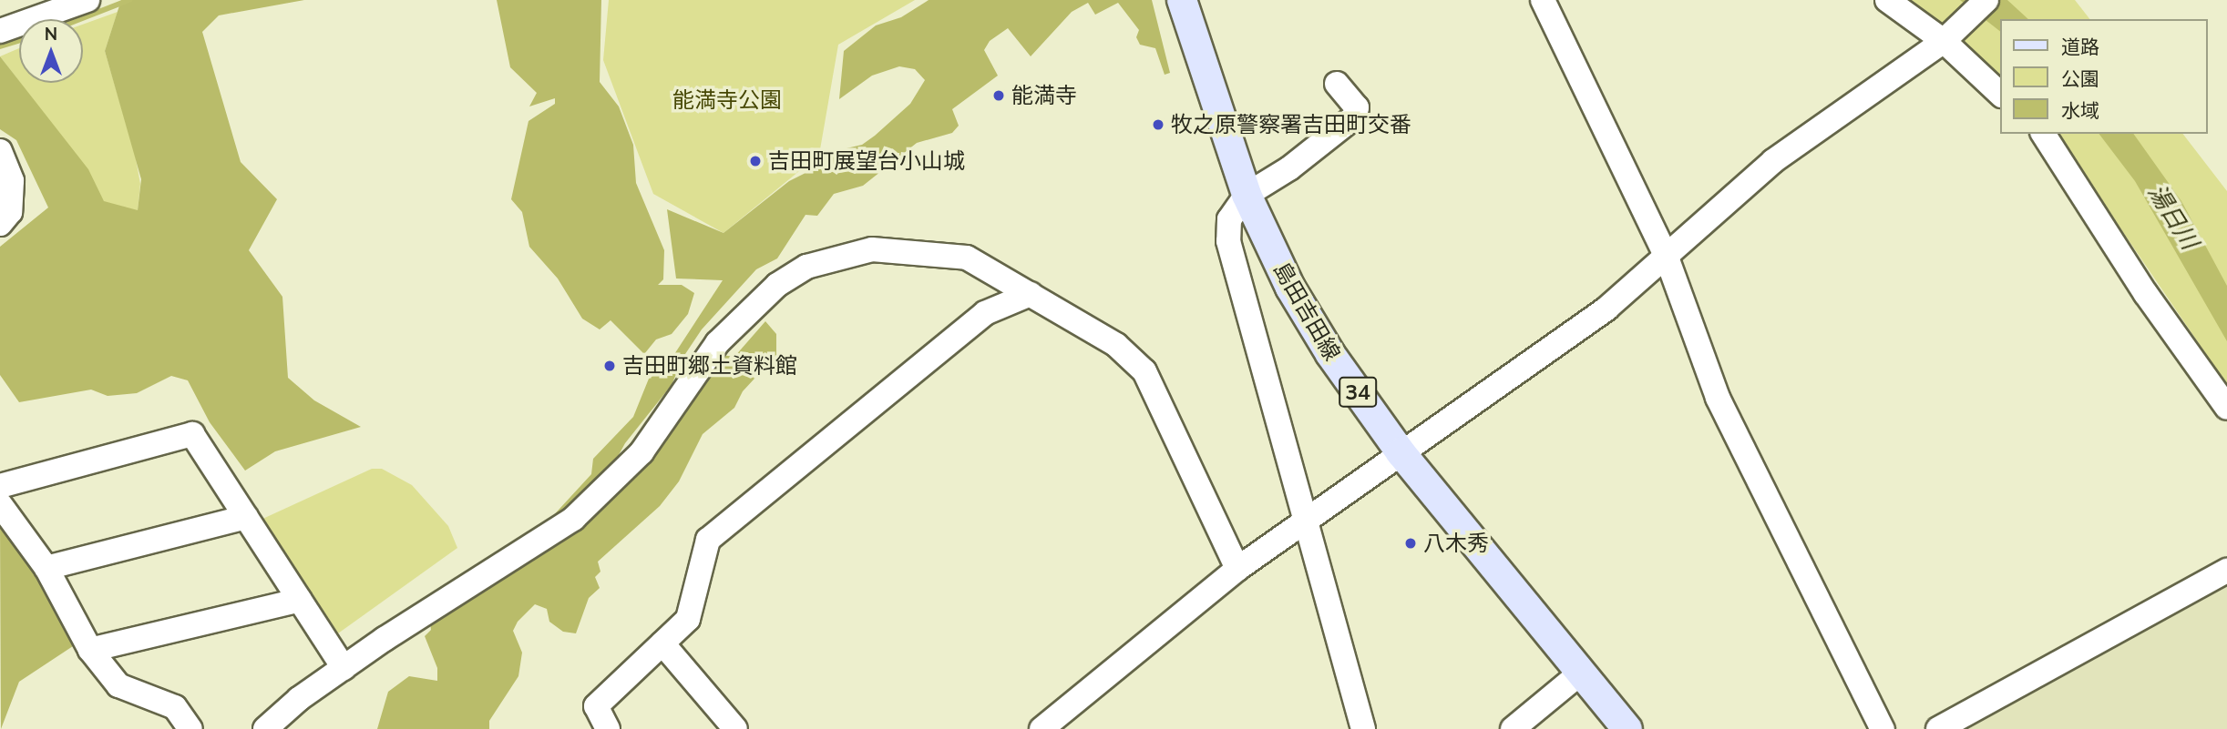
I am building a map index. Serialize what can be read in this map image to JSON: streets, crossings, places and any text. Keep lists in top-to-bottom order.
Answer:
{
  "streets": {
    "main road": ["島田吉田線", "34"]
  },
  "water": ["湯日川"],
  "parks": ["能満寺公園"],
  "places": [
    "能満寺",
    "牧之原警察署吉田町交番",
    "吉田町展望台小山城",
    "吉田町郷土資料館",
    "八木秀"
  ],
  "legend": ["道路", "公園", "水域"],
  "north": "top"
}
